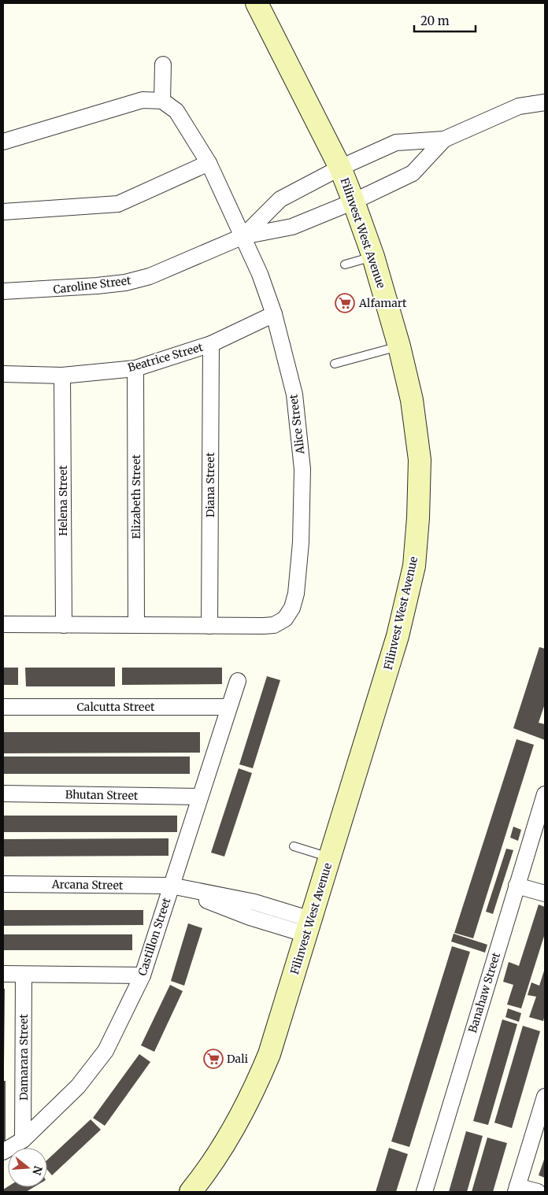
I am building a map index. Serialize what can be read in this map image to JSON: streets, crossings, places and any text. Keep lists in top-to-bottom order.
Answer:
{
  "streets": {
    "street": [
      "Filinvest West Avenue",
      "Caroline Street",
      "Beatrice Street",
      "Alice Street",
      "Diana Street",
      "Elizabeth Street",
      "Helena Street",
      "Calcutta Street",
      "Bhutan Street",
      "Arcana Street",
      "Castillon Street",
      "Banahaw Street",
      "Damarara Street"
    ]
  },
  "crossings": [
    ["Caroline Street", "Alice Street"],
    ["Beatrice Street", "Alice Street"],
    ["Beatrice Street", "Diana Street"],
    ["Beatrice Street", "Elizabeth Street"],
    ["Beatrice Street", "Helena Street"],
    ["Alice Street", "Diana Street"],
    ["Calcutta Street", "Castillon Street"],
    ["Bhutan Street", "Castillon Street"],
    ["Arcana Street", "Castillon Street"],
    ["Castillon Street", "Damarara Street"]
  ],
  "places": {
    "supermarket": ["Alfamart", "Dali"]
  },
  "scale_bar": "20 m",
  "north": "right"
}
